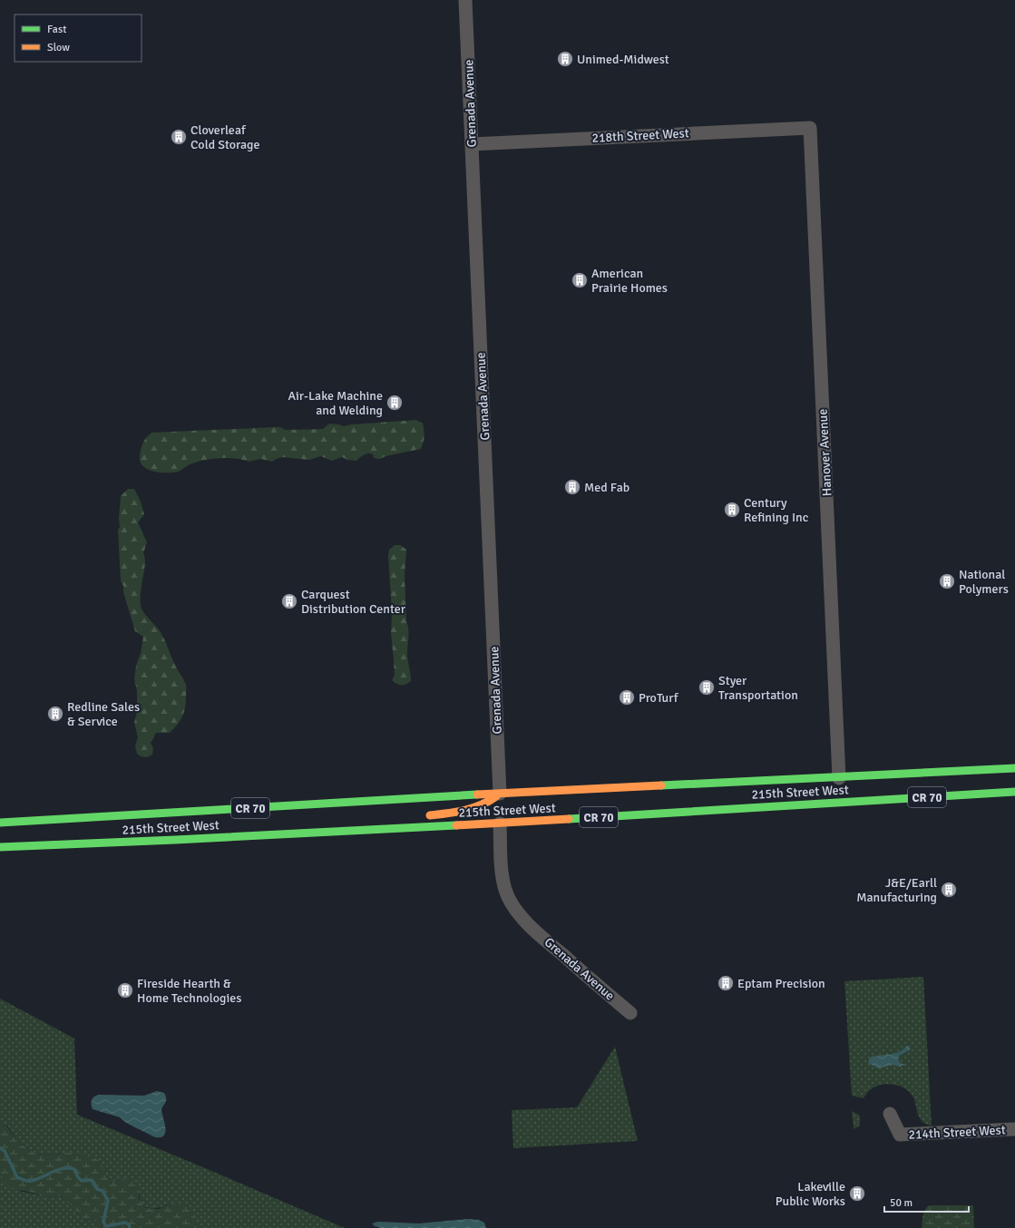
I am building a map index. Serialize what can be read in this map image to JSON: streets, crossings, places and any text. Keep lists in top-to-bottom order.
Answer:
{
  "streets": {
    "main road": ["215th Street West", "CR 70"],
    "street": [
      "Grenada Avenue",
      "218th Street West",
      "Hanover Avenue",
      "214th Street West"
    ]
  },
  "crossings": [
    ["Grenada Avenue", "218th Street West"],
    ["Grenada Avenue", "215th Street West"],
    ["218th Street West", "Hanover Avenue"],
    ["Hanover Avenue", "215th Street West"]
  ],
  "places": {
    "building": [
      "Unimed-Midwest",
      "Cloverleaf Cold Storage",
      "American Prairie Homes",
      "Air-Lake Machine and Welding",
      "Med Fab",
      "Century Refining Inc",
      "National Polymers",
      "Carquest Distribution Center",
      "Styer Transportation",
      "ProTurf",
      "Redline Sales & Service",
      "J&E/Earll Manufacturing",
      "Eptam Precision",
      "Fireside Hearth & Home Technologies",
      "Lakeville Public Works"
    ]
  },
  "legend": ["Fast", "Slow"],
  "scale_bar": "50 m"
}
